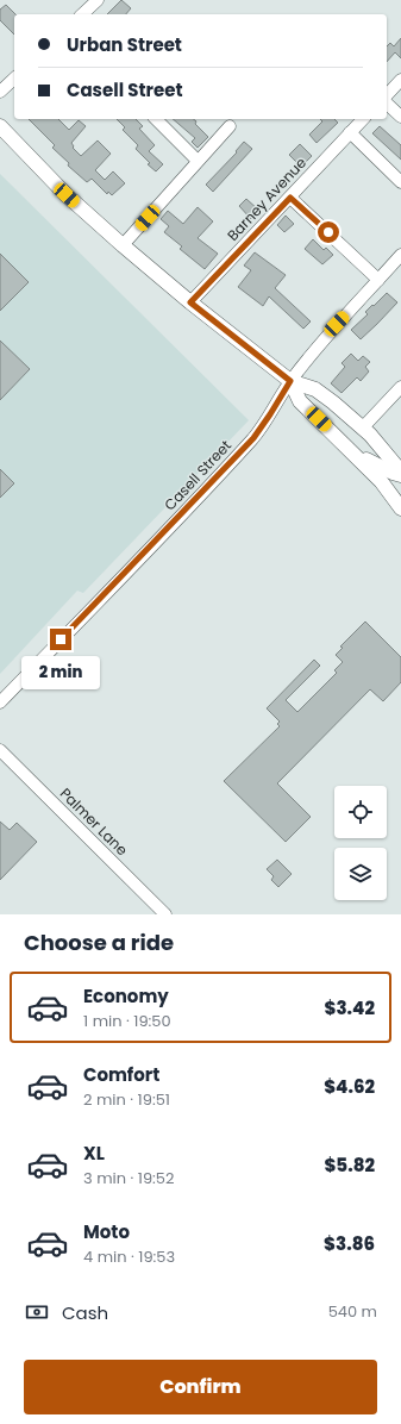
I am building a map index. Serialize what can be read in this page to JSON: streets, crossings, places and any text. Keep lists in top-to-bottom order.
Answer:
{
  "streets": {
    "street": ["Barney Avenue", "Casell Street", "Palmer Lane"]
  },
  "page": {
    "banner": ["Urban Street", "Casell Street"],
    "bubble": "2 min",
    "heading": "Choose a ride",
    "list": [
      {
        "name": "Economy",
        "note": "1 min · 19:50",
        "value": "$3.42"
      },
      {
        "name": "Comfort",
        "note": "2 min · 19:51",
        "value": "$4.62"
      },
      {
        "name": "XL",
        "note": "3 min · 19:52",
        "value": "$5.82"
      },
      {
        "name": "Moto",
        "note": "4 min · 19:53",
        "value": "$3.86"
      }
    ],
    "pay": ["Cash", "540 m"],
    "buttons": "Confirm"
  }
}
